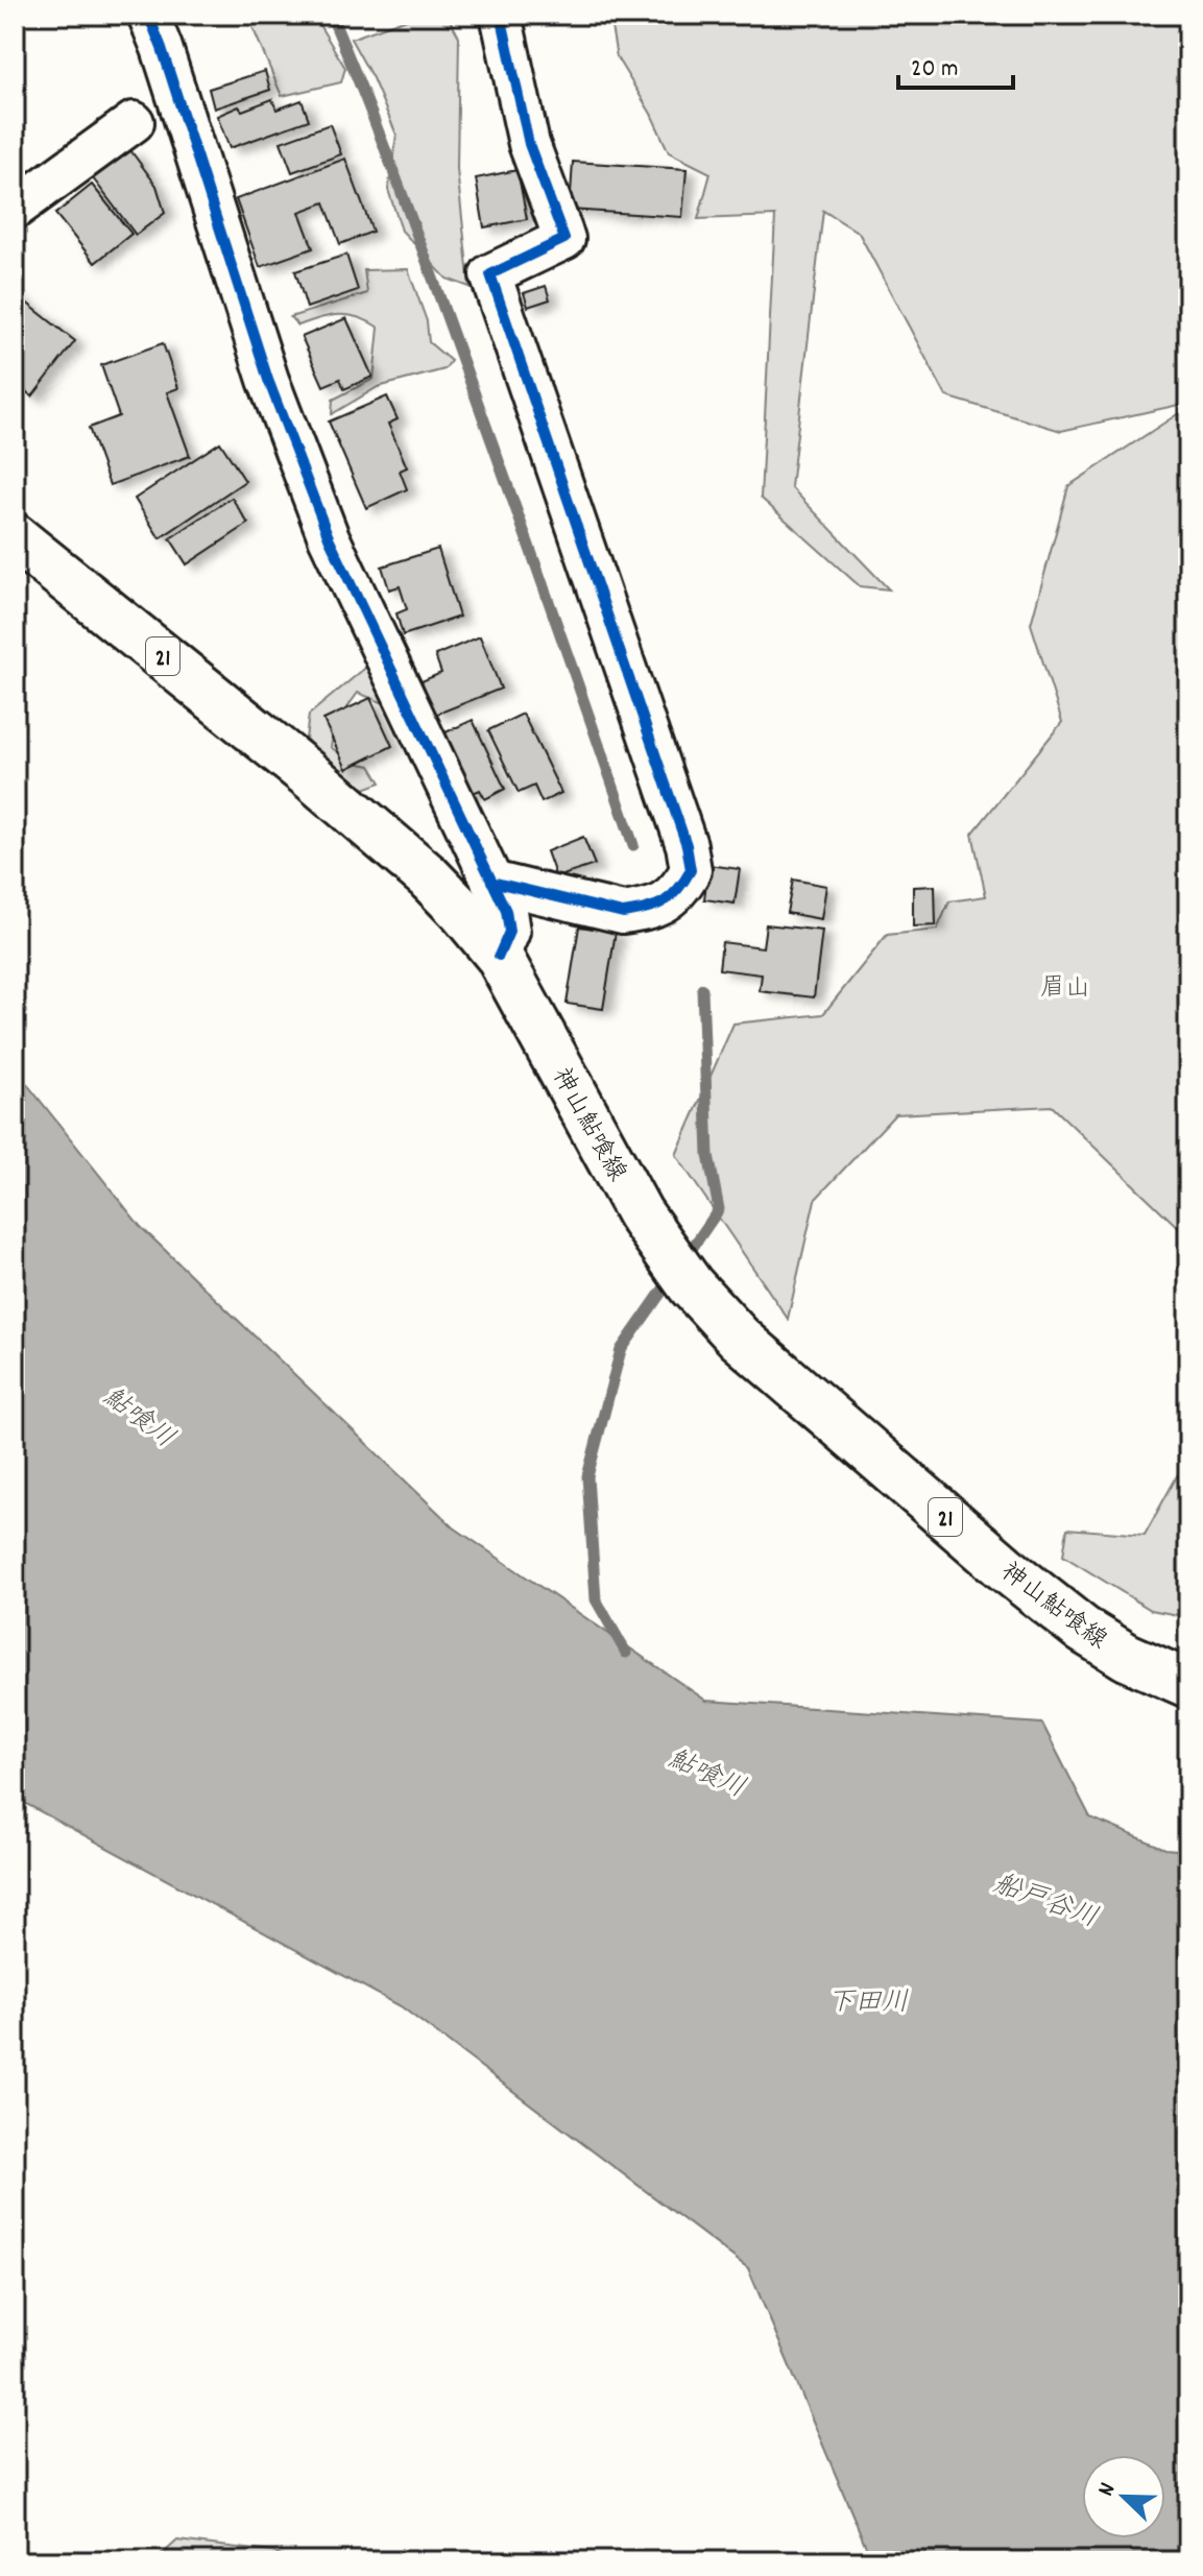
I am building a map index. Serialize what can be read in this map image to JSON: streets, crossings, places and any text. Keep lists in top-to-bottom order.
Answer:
{
  "streets": {
    "main road": ["21", "神山鮎喰線"]
  },
  "water": ["鮎喰川", "船戸谷川", "下田川"],
  "parks": ["眉山"],
  "scale_bar": "20 m",
  "north": "top left"
}
